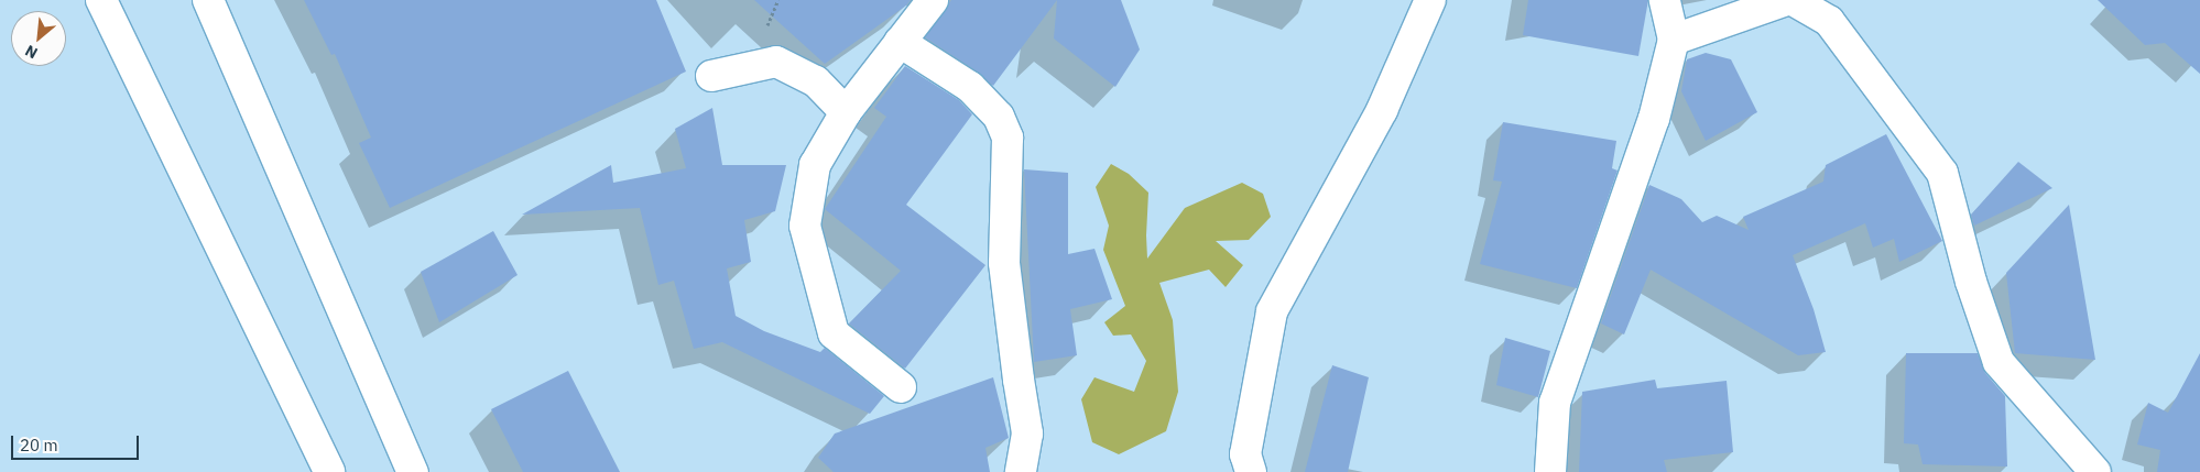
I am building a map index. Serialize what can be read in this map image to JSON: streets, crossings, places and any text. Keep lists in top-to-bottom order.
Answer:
{
  "scale_bar": "20 m",
  "north": "bottom left"
}
